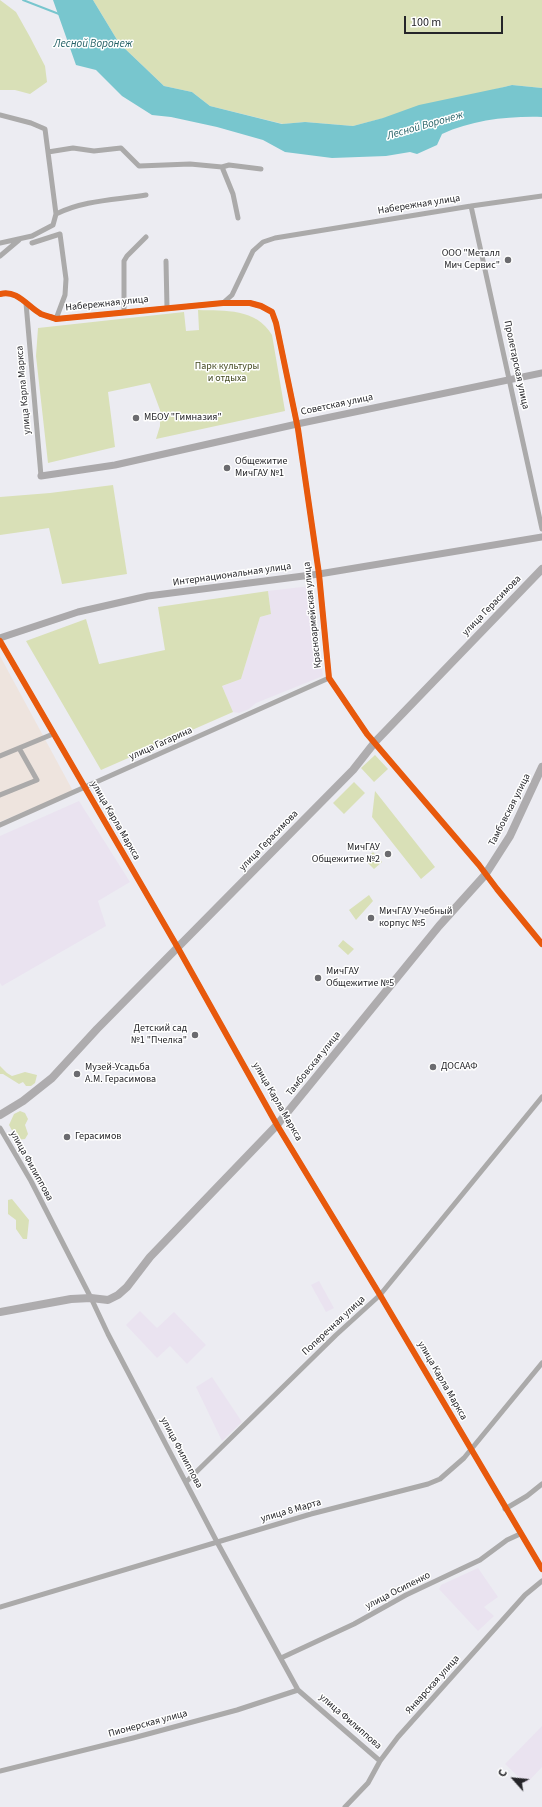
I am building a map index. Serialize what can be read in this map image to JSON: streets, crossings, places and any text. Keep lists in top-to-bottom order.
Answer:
{
  "streets": {
    "main road": [
      "Советская улица",
      "Интернациональная улица",
      "улица Герасимова",
      "Тамбовская улица"
    ],
    "street": [
      "Набережная улица",
      "Пролетарская улица",
      "улица Карла Маркса",
      "Красноармейская улица",
      "улица Гагарина",
      "улица Филиппова",
      "Поперечная улица",
      "улица 8 Марта",
      "улица Осипенко",
      "Январская улица",
      "Пионерская улица"
    ]
  },
  "crossings": [
    ["Набережная улица", "Пролетарская улица"],
    ["Набережная улица", "улица Карла Маркса"],
    ["Набережная улица", "Красноармейская улица"],
    ["Пролетарская улица", "Советская улица"],
    ["улица Карла Маркса", "Советская улица"],
    ["улица Карла Маркса", "Интернациональная улица"],
    ["улица Карла Маркса", "улица Герасимова"],
    ["улица Карла Маркса", "улица Гагарина"],
    ["улица Карла Маркса", "Тамбовская улица"],
    ["улица Карла Маркса", "Поперечная улица"],
    ["улица Карла Маркса", "улица 8 Марта"],
    ["улица Карла Маркса", "улица Осипенко"],
    ["Советская улица", "Красноармейская улица"],
    ["Интернациональная улица", "Красноармейская улица"],
    ["улица Герасимова", "Красноармейская улица"],
    ["Красноармейская улица", "улица Гагарина"],
    ["Красноармейская улица", "Тамбовская улица"],
    ["Тамбовская улица", "улица Филиппова"],
    ["улица Филиппова", "Поперечная улица"],
    ["улица Филиппова", "улица 8 Марта"],
    ["улица Филиппова", "улица Осипенко"],
    ["улица Филиппова", "Январская улица"],
    ["улица Филиппова", "Пионерская улица"]
  ],
  "water": ["Лесной Воронеж"],
  "parks": ["Парк культуры и отдыха"],
  "places": [
    "ООО \"Металл Мич Сервис\"",
    "МБОУ \"Гимназия\"",
    "Общежитие МичГАУ №1",
    "МичГАУ Общежитие №2",
    "МичГАУ Учебный корпус №5",
    "МичГАУ Общежитие №5",
    "Детский сад №1 \"Пчелка\"",
    "ДОСААФ",
    "Музей-Усадьба А.М. Герасимова",
    "Герасимов"
  ],
  "scale_bar": "100 m",
  "north": "top left"
}
